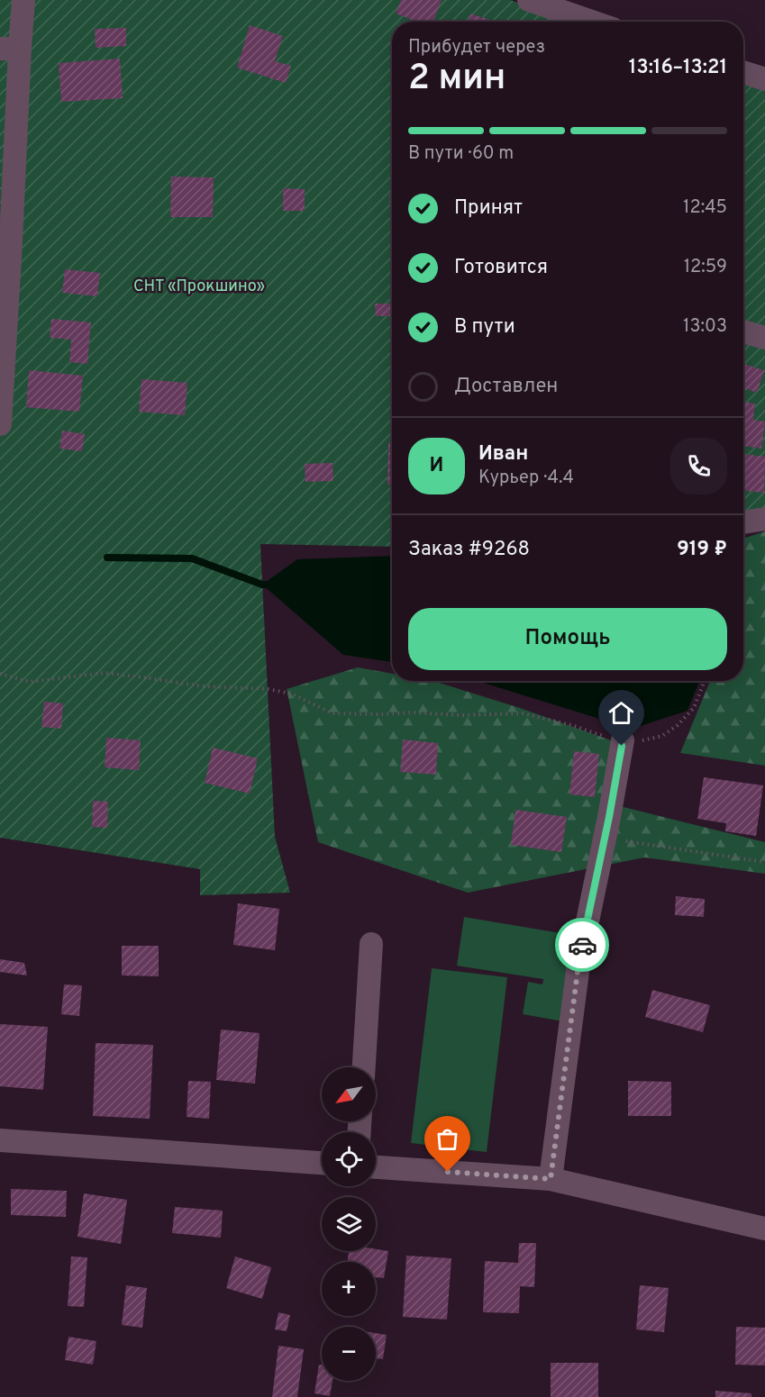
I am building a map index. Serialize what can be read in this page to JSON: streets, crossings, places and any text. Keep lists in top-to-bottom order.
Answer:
{
  "parks": ["СНТ «Прокшино»"],
  "north": "bottom left",
  "page": {
    "heading": ["2 мин", "Прибудет через", "13:16–13:21"],
    "panel": [
      "Иван",
      "Курьер · 4.4",
      "Заказ #9268",
      "919 ₽"
    ],
    "bar": "В пути · 60 m",
    "list": [
      ["Принят", "12:45"],
      ["Готовится", "12:59"],
      ["В пути", "13:03"],
      "Доставлен"
    ],
    "round": "И",
    "buttons": "Помощь",
    "map_buttons": ["+", "−"]
  }
}
